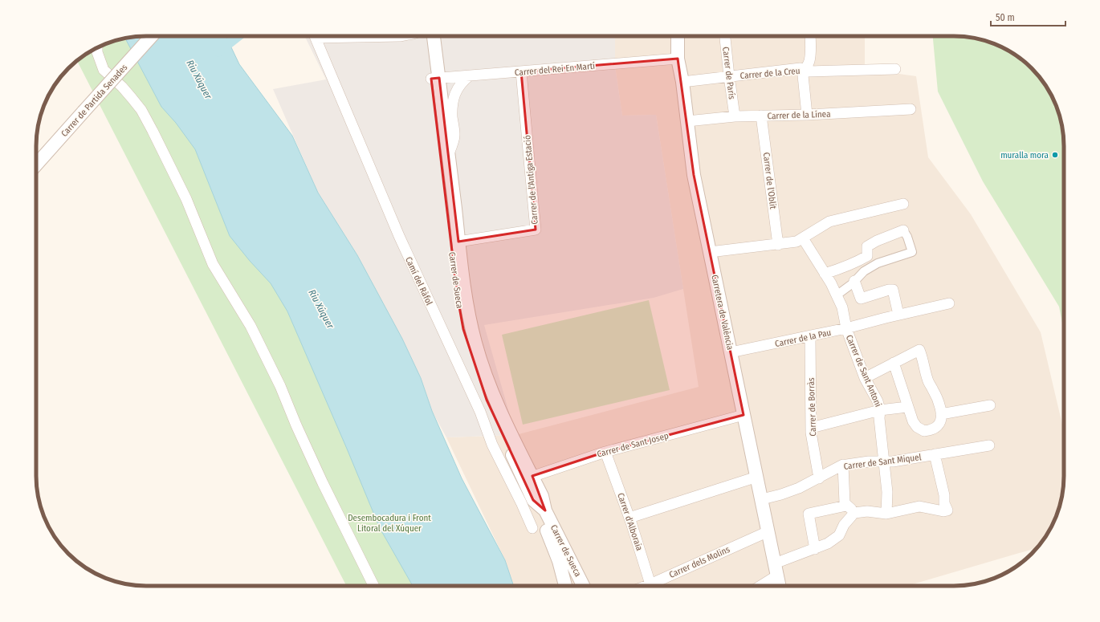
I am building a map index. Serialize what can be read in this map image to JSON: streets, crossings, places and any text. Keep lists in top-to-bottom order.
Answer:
{
  "streets": {
    "street": [
      "Carrer del Rei En Martí",
      "Carrer de París",
      "Carrer de la Creu",
      "Carrer de Partida Senades",
      "Carrer de la Línea",
      "Carrer de l'Antiga Estació",
      "Carrer de l'Oblit",
      "Carrer de Sueca",
      "Camí del Ràfol",
      "Carretera de València",
      "Carrer de la Pau",
      "Carrer de Sant Antoni",
      "Carrer de Borràs",
      "Carrer de Sant Josep",
      "Carrer de Sant Miquel",
      "Carrer d'Alboraia",
      "Carrer dels Molins"
    ]
  },
  "crossings": [
    ["Carrer del Rei En Martí", "Carrer de l'Antiga Estació"],
    ["Carrer del Rei En Martí", "Carrer de Sueca"],
    ["Carrer del Rei En Martí", "Carretera de València"],
    ["Carrer de París", "Carrer de la Creu"],
    ["Carrer de París", "Carrer de la Línea"],
    ["Carrer de la Creu", "Carretera de València"],
    ["Carrer de la Línea", "Carrer de l'Oblit"],
    ["Carrer de la Línea", "Carretera de València"],
    ["Carrer de l'Antiga Estació", "Carrer de Sueca"],
    ["Carrer de Sueca", "Carrer de Sant Josep"],
    ["Carretera de València", "Carrer de la Pau"],
    ["Carretera de València", "Carrer de Sant Josep"],
    ["Carretera de València", "Carrer de Sant Miquel"],
    ["Carretera de València", "Carrer dels Molins"],
    ["Carrer de la Pau", "Carrer de Sant Antoni"],
    ["Carrer de la Pau", "Carrer de Borràs"],
    ["Carrer de Sant Antoni", "Carrer de Sant Miquel"],
    ["Carrer de Borràs", "Carrer de Sant Miquel"],
    ["Carrer de Sant Josep", "Carrer d'Alboraia"]
  ],
  "water": ["Riu Xúquer"],
  "parks": ["Desembocadura i Front Litoral del Xúquer"],
  "places": ["muralla mora"],
  "scale_bar": "50 m"
}
